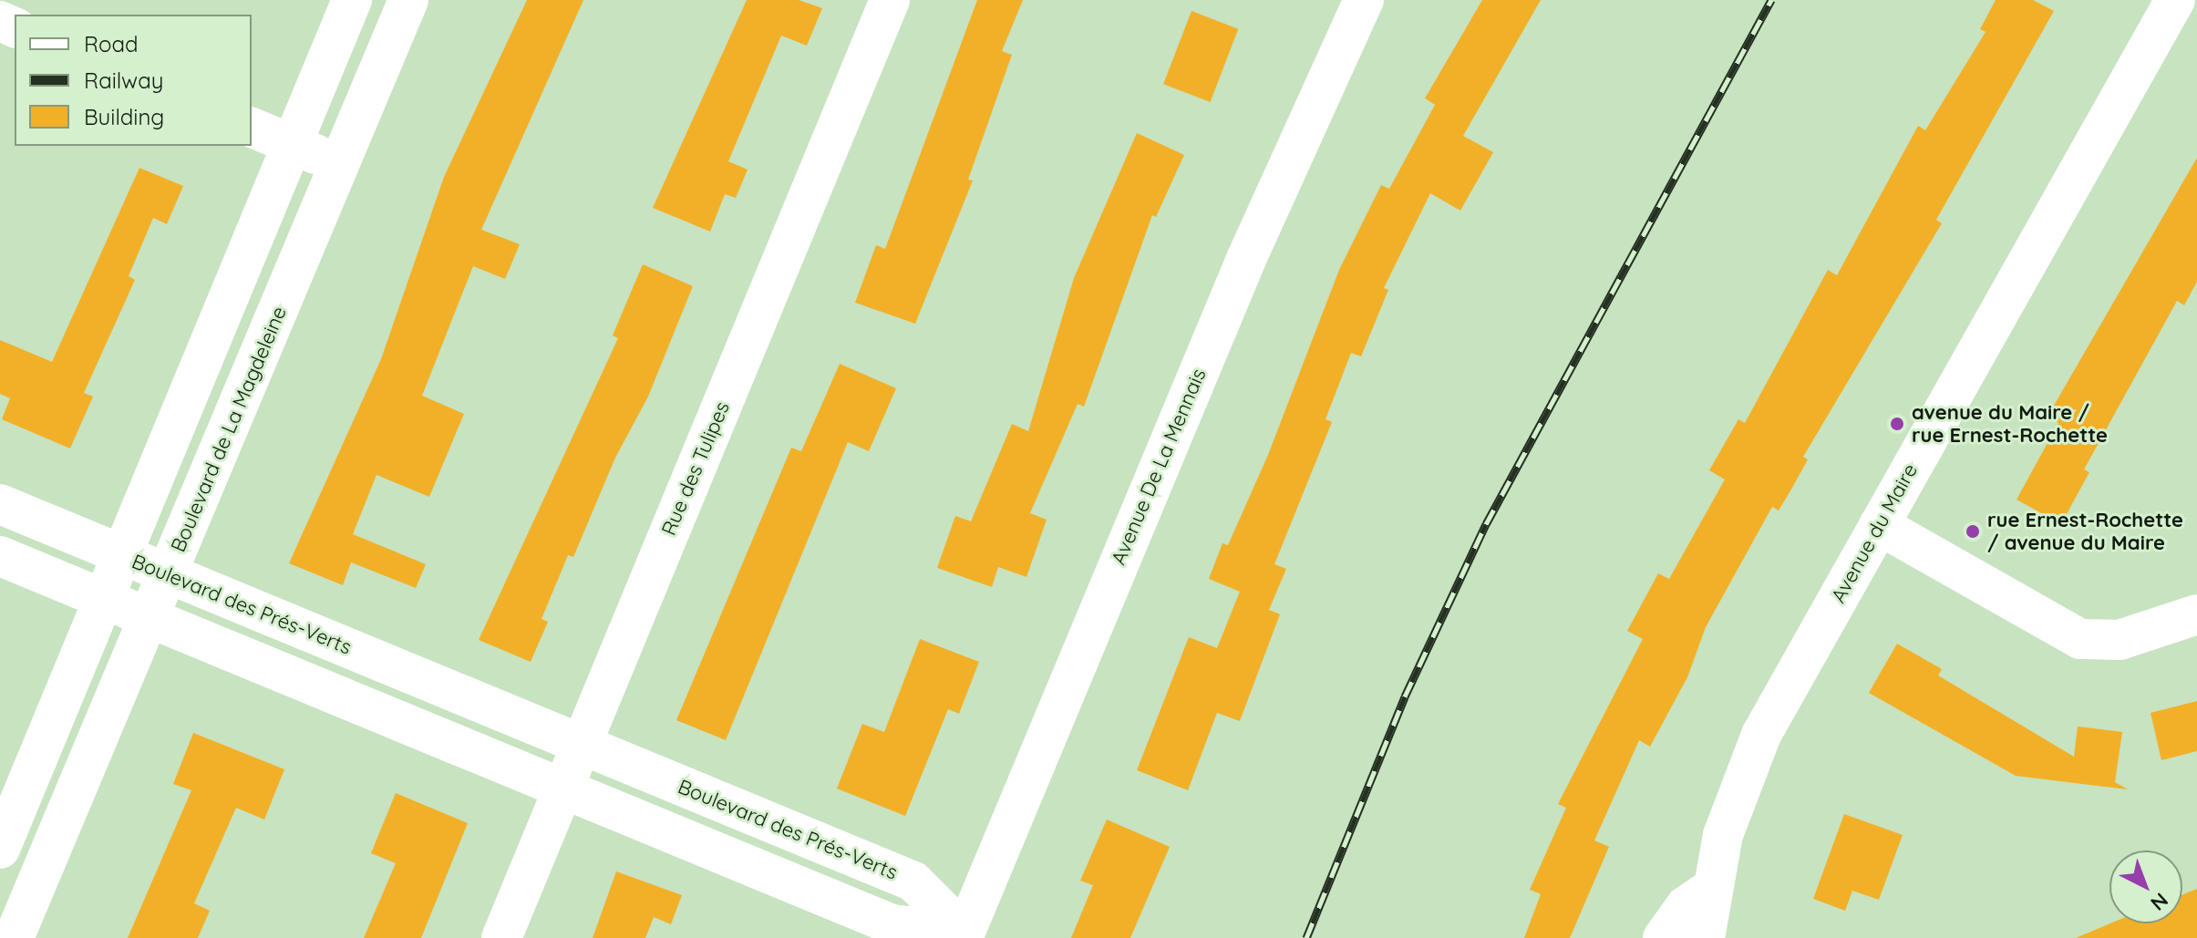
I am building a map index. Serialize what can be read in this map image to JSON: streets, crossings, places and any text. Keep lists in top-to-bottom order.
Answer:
{
  "streets": {
    "street": [
      "Boulevard de La Magdeleine",
      "Avenue De La Mennais",
      "Rue des Tulipes",
      "Avenue du Maire",
      "Boulevard des Prés-Verts"
    ]
  },
  "crossings": [
    ["Boulevard de La Magdeleine", "Boulevard des Prés-Verts"],
    ["Avenue De La Mennais", "Boulevard des Prés-Verts"],
    ["Rue des Tulipes", "Boulevard des Prés-Verts"]
  ],
  "places": ["avenue du Maire / rue Ernest-Rochette", "rue Ernest-Rochette / avenue du Maire"],
  "legend": ["Road", "Railway", "Building"],
  "north": "bottom right"
}
